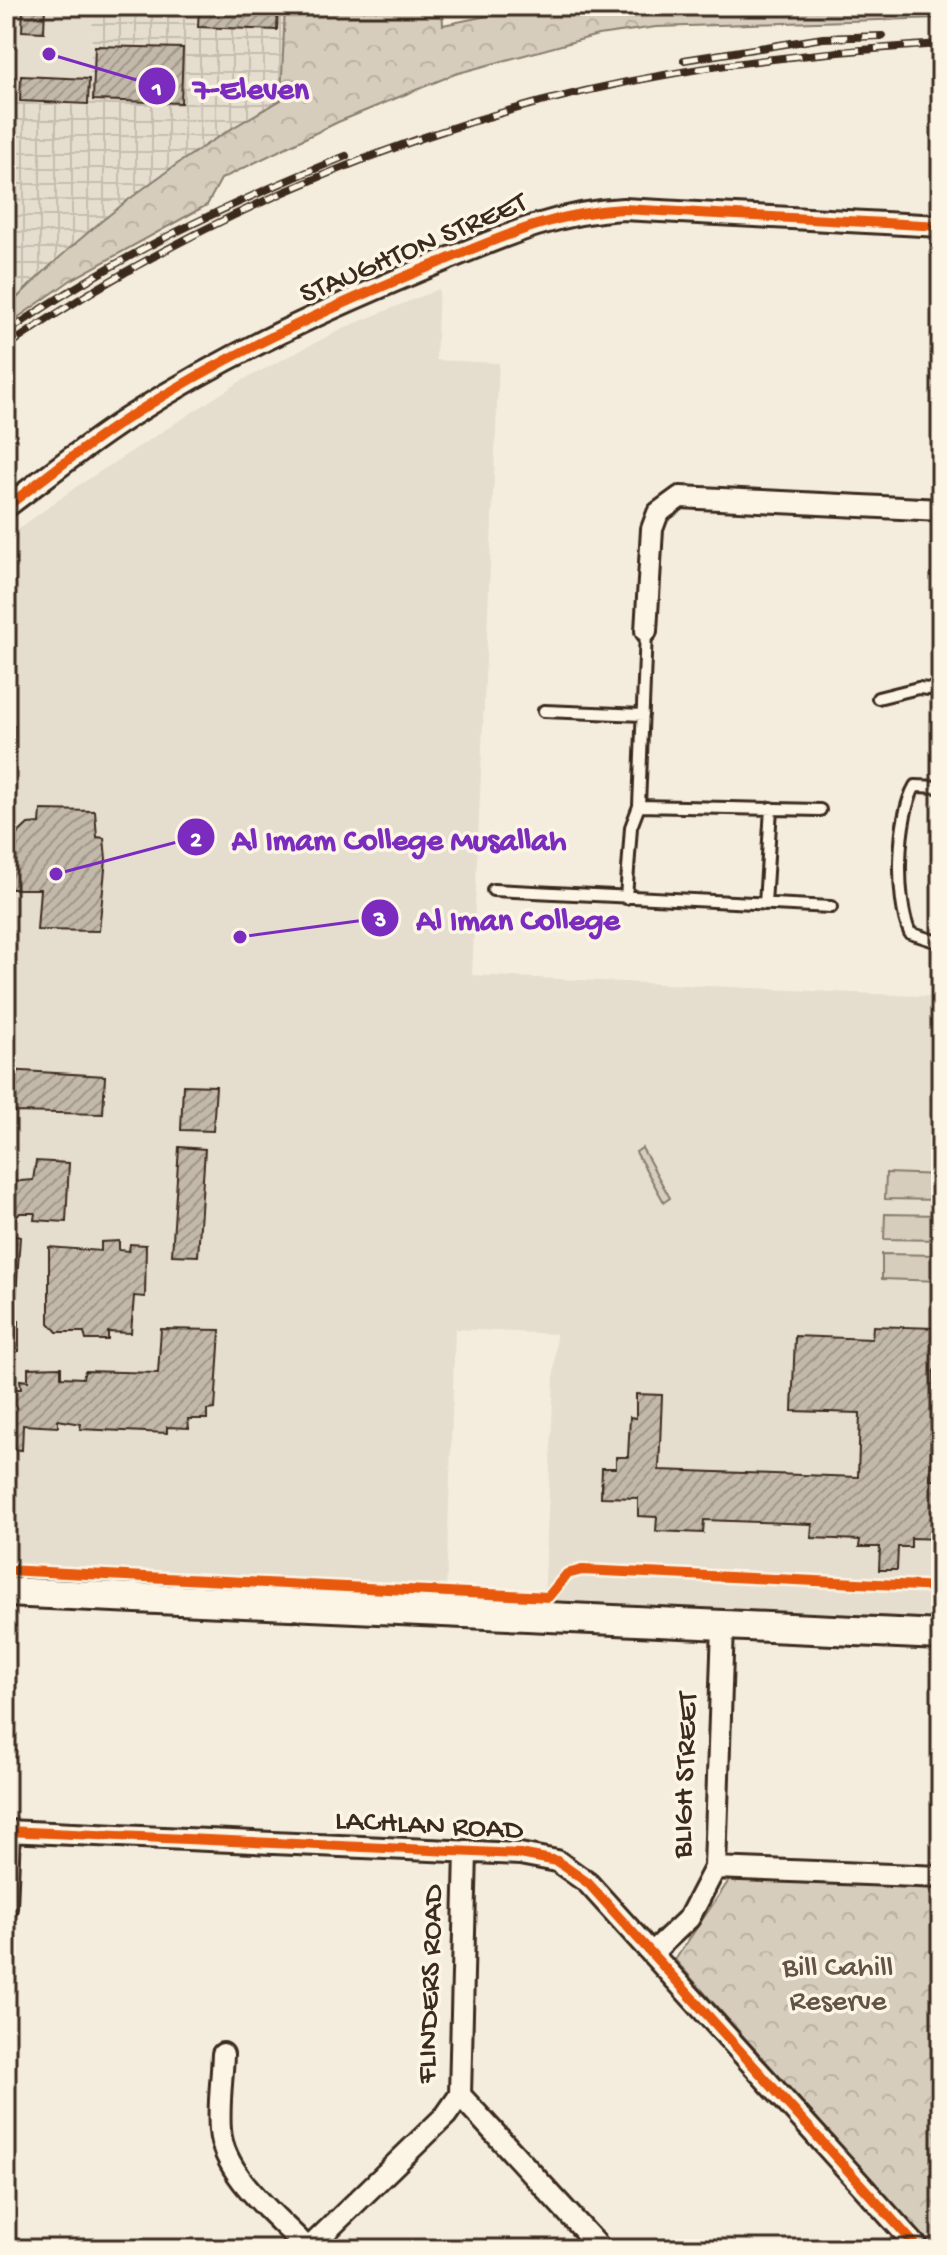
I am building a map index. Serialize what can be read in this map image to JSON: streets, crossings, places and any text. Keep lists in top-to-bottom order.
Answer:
{
  "streets": {
    "street": [
      "STAUGHTON STREET",
      "BLIGH STREET",
      "LACHLAN ROAD",
      "FLINDERS ROAD"
    ]
  },
  "crossings": [
    ["BLIGH STREET", "LACHLAN ROAD"],
    ["LACHLAN ROAD", "FLINDERS ROAD"]
  ],
  "parks": ["Bill Cahill Reserve"],
  "places": ["7-Eleven", "Al Imam College Musallah", "Al Iman College"]
}
